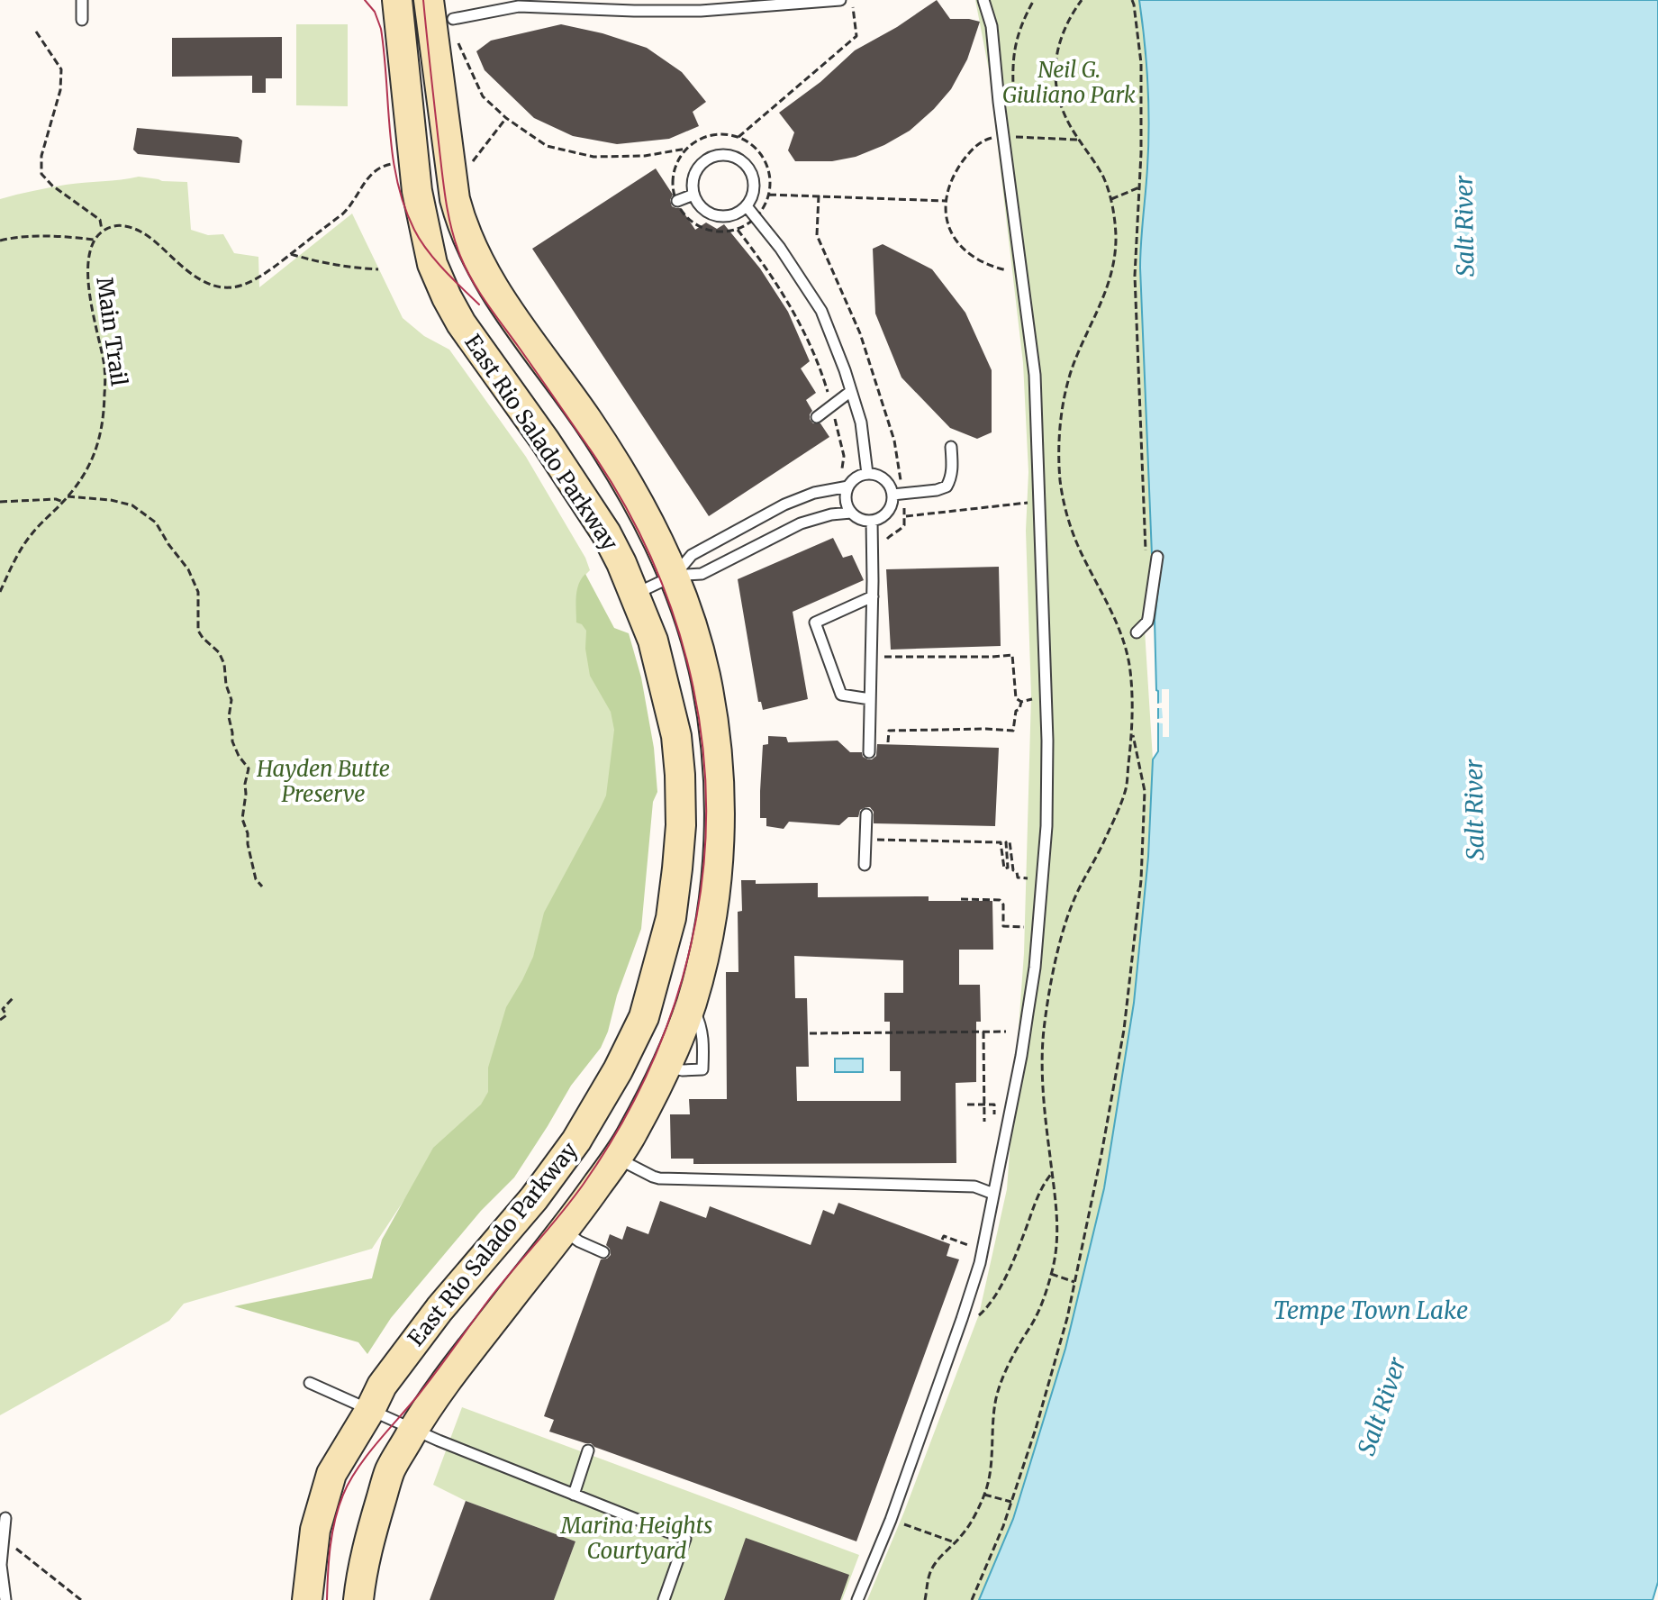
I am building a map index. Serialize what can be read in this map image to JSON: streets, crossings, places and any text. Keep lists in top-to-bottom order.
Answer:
{
  "streets": {
    "main road": ["East Rio Salado Parkway"],
    "path": ["Main Trail"]
  },
  "water": ["Salt River", "Tempe Town Lake"],
  "parks": ["Neil G. Giuliano Park", "Hayden Butte Preserve", "Marina Heights Courtyard"]
}
